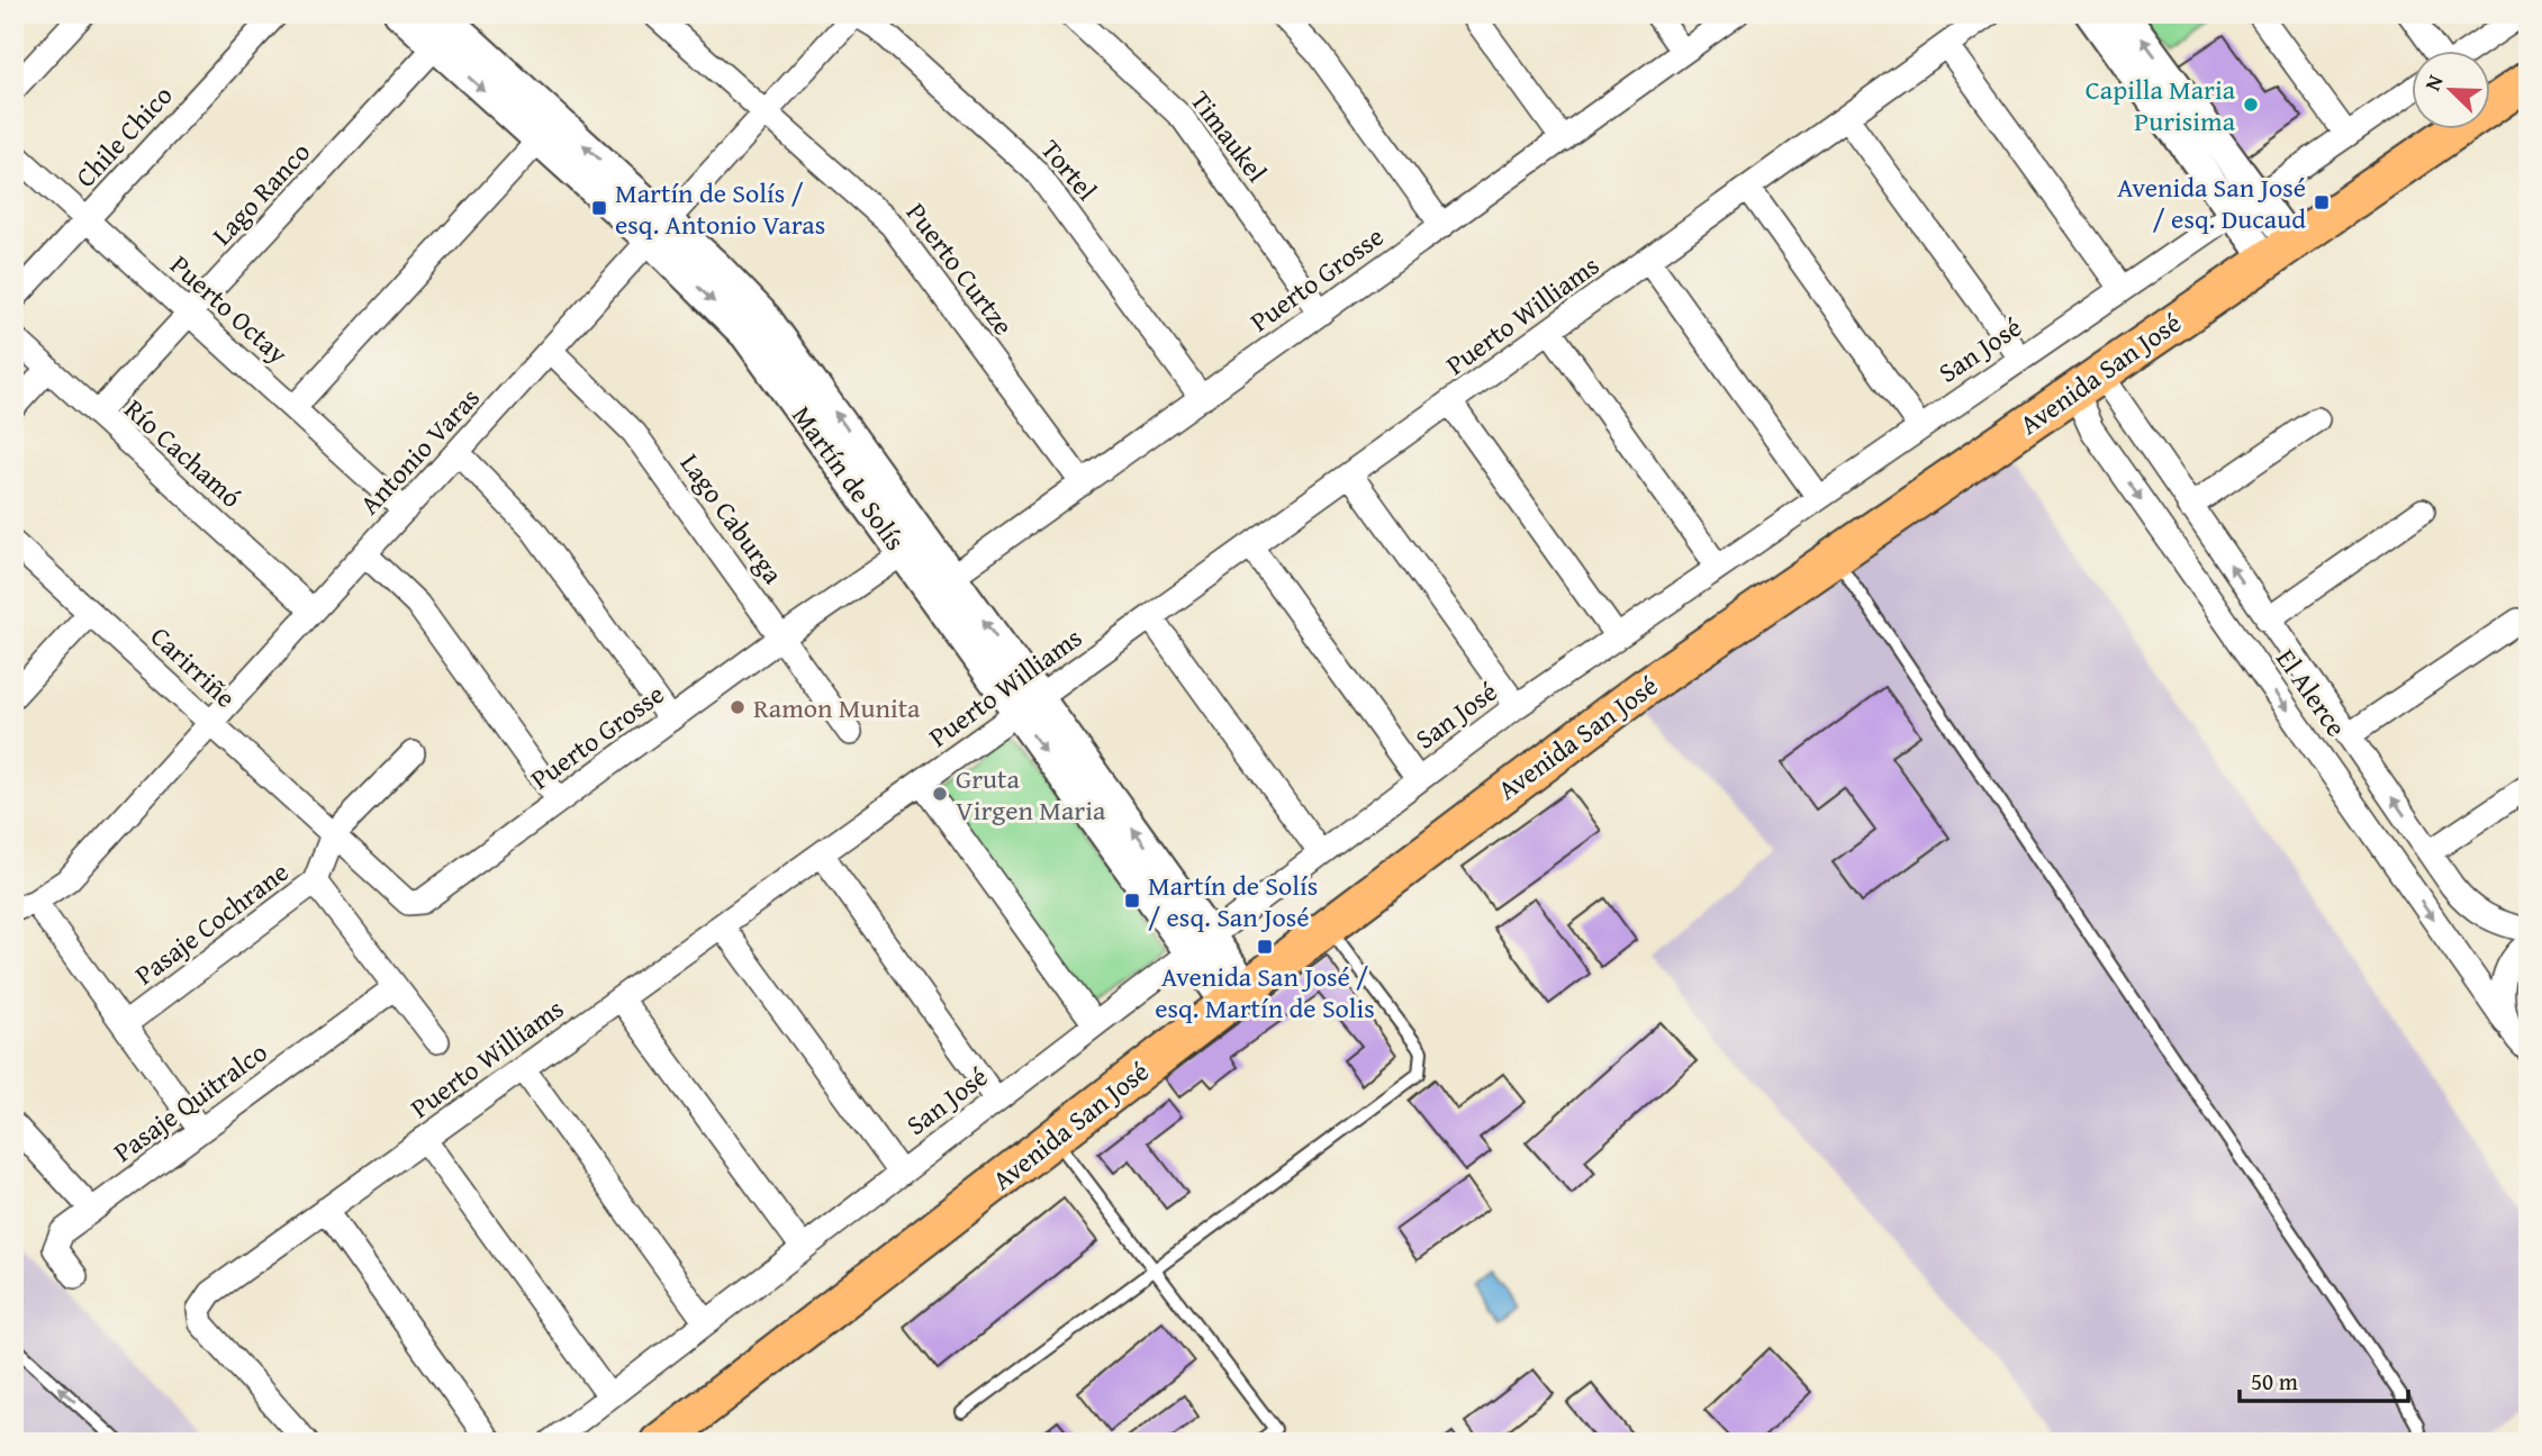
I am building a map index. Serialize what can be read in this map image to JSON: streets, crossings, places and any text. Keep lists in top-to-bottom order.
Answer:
{
  "streets": {
    "main road": ["Avenida San José"],
    "street": [
      "Chile Chico",
      "Timaukel",
      "Tortel",
      "Lago Ranco",
      "Puerto Curtze",
      "Puerto Grosse",
      "Puerto Octay",
      "Puerto Williams",
      "San José",
      "Antonio Varas",
      "Río Cachamó",
      "Martín de Solís",
      "Lago Caburga",
      "Carirriñe",
      "El Alerce",
      "Pasaje Cochrane",
      "Pasaje Quitralco"
    ]
  },
  "crossings": [
    ["Chile Chico", "Puerto Octay"],
    ["Timaukel", "Puerto Grosse"],
    ["Tortel", "Puerto Grosse"],
    ["Tortel", "Antonio Varas"],
    ["Lago Ranco", "Puerto Octay"],
    ["Lago Ranco", "Río Cachamó"],
    ["Lago Ranco", "Martín de Solís"],
    ["Puerto Curtze", "Puerto Grosse"],
    ["Puerto Curtze", "Antonio Varas"],
    ["Puerto Grosse", "Martín de Solís"],
    ["Puerto Grosse", "Lago Caburga"],
    ["Puerto Grosse", "Carirriñe"],
    ["Puerto Grosse", "Pasaje Cochrane"],
    ["Puerto Octay", "Antonio Varas"],
    ["Puerto Williams", "Martín de Solís"],
    ["San José", "Martín de Solís"],
    ["Avenida San José", "Martín de Solís"],
    ["Avenida San José", "El Alerce"],
    ["Antonio Varas", "Río Cachamó"],
    ["Antonio Varas", "Martín de Solís"],
    ["Antonio Varas", "Lago Caburga"],
    ["Antonio Varas", "Carirriñe"],
    ["Carirriñe", "Pasaje Cochrane"]
  ],
  "places": {
    "other": ["Capilla Maria Purisima", "Ramon Munita", "Gruta Virgen Maria"],
    "transit": [
      "Avenida San José / esq. Ducaud",
      "Martín de Solís / esq. Antonio Varas",
      "Martín de Solís / esq. San José",
      "Avenida San José / esq. Martín de Solis"
    ]
  },
  "scale_bar": "50 m",
  "north": "top left"
}
